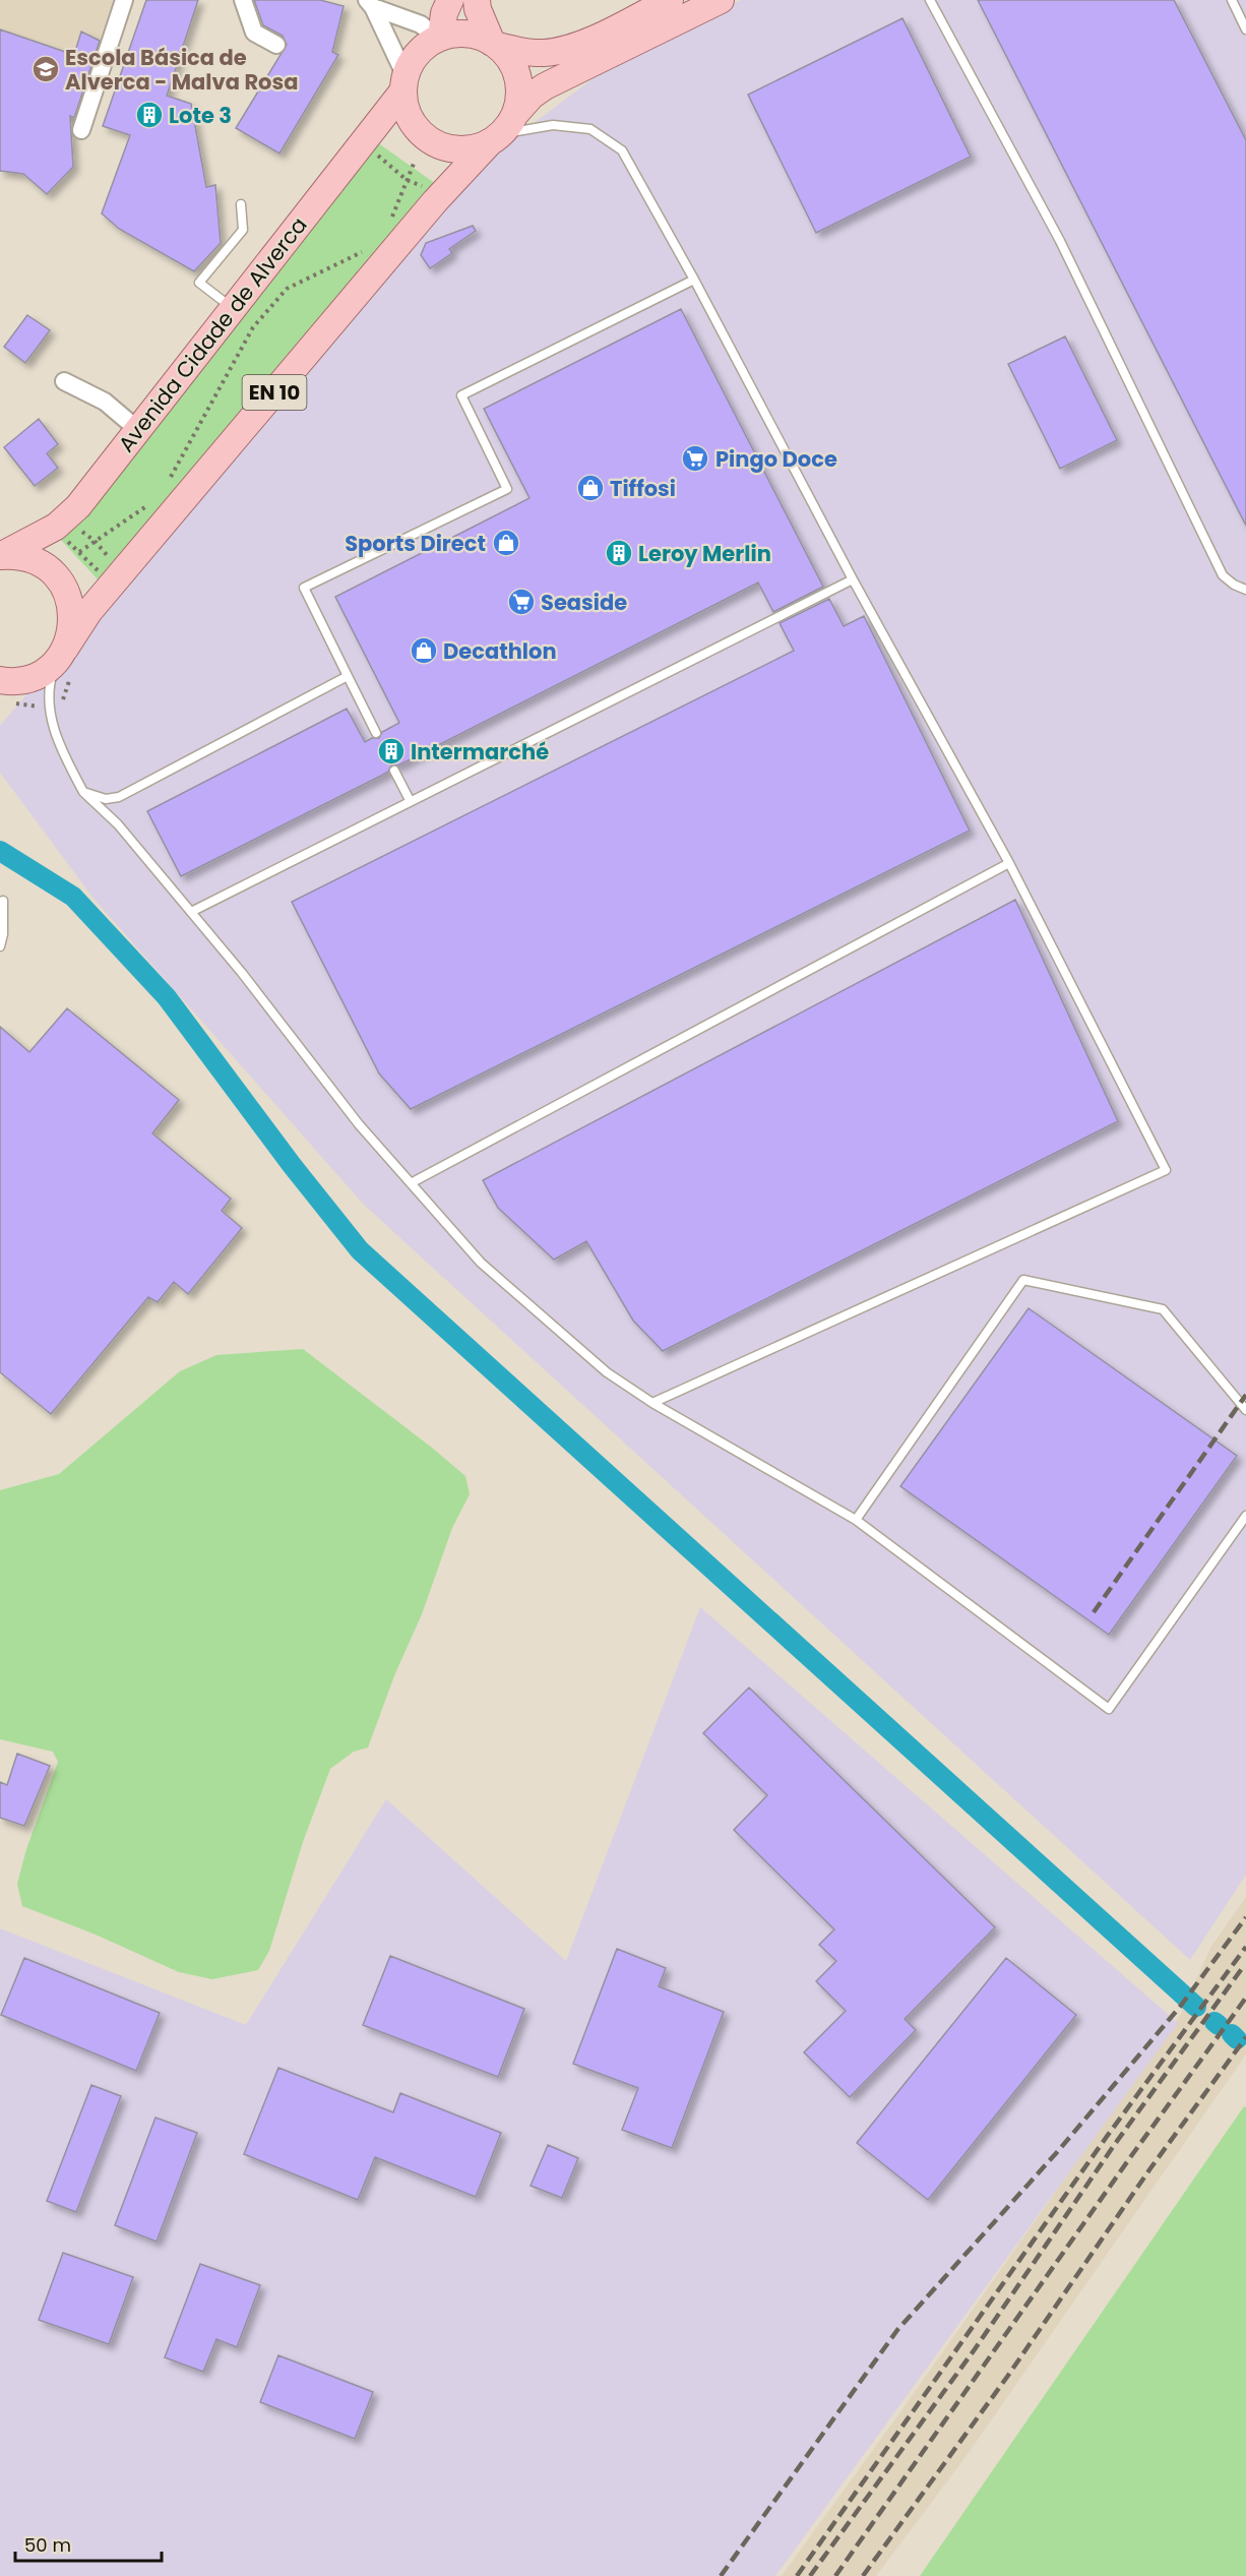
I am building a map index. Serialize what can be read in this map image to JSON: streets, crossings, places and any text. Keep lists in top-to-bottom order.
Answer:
{
  "streets": {
    "main road": ["Avenida Cidade de Alverca", "EN 10"]
  },
  "crossings": [
    ["Avenida Cidade de Alverca", "EN 10"]
  ],
  "places": {
    "school or university": ["Escola Básica de Alverca - Malva Rosa"],
    "building": ["Lote 3", "Leroy Merlin", "Intermarché"],
    "supermarket": ["Pingo Doce", "Seaside"],
    "shop": ["Tiffosi", "Sports Direct", "Decathlon"]
  },
  "scale_bar": "50 m"
}
